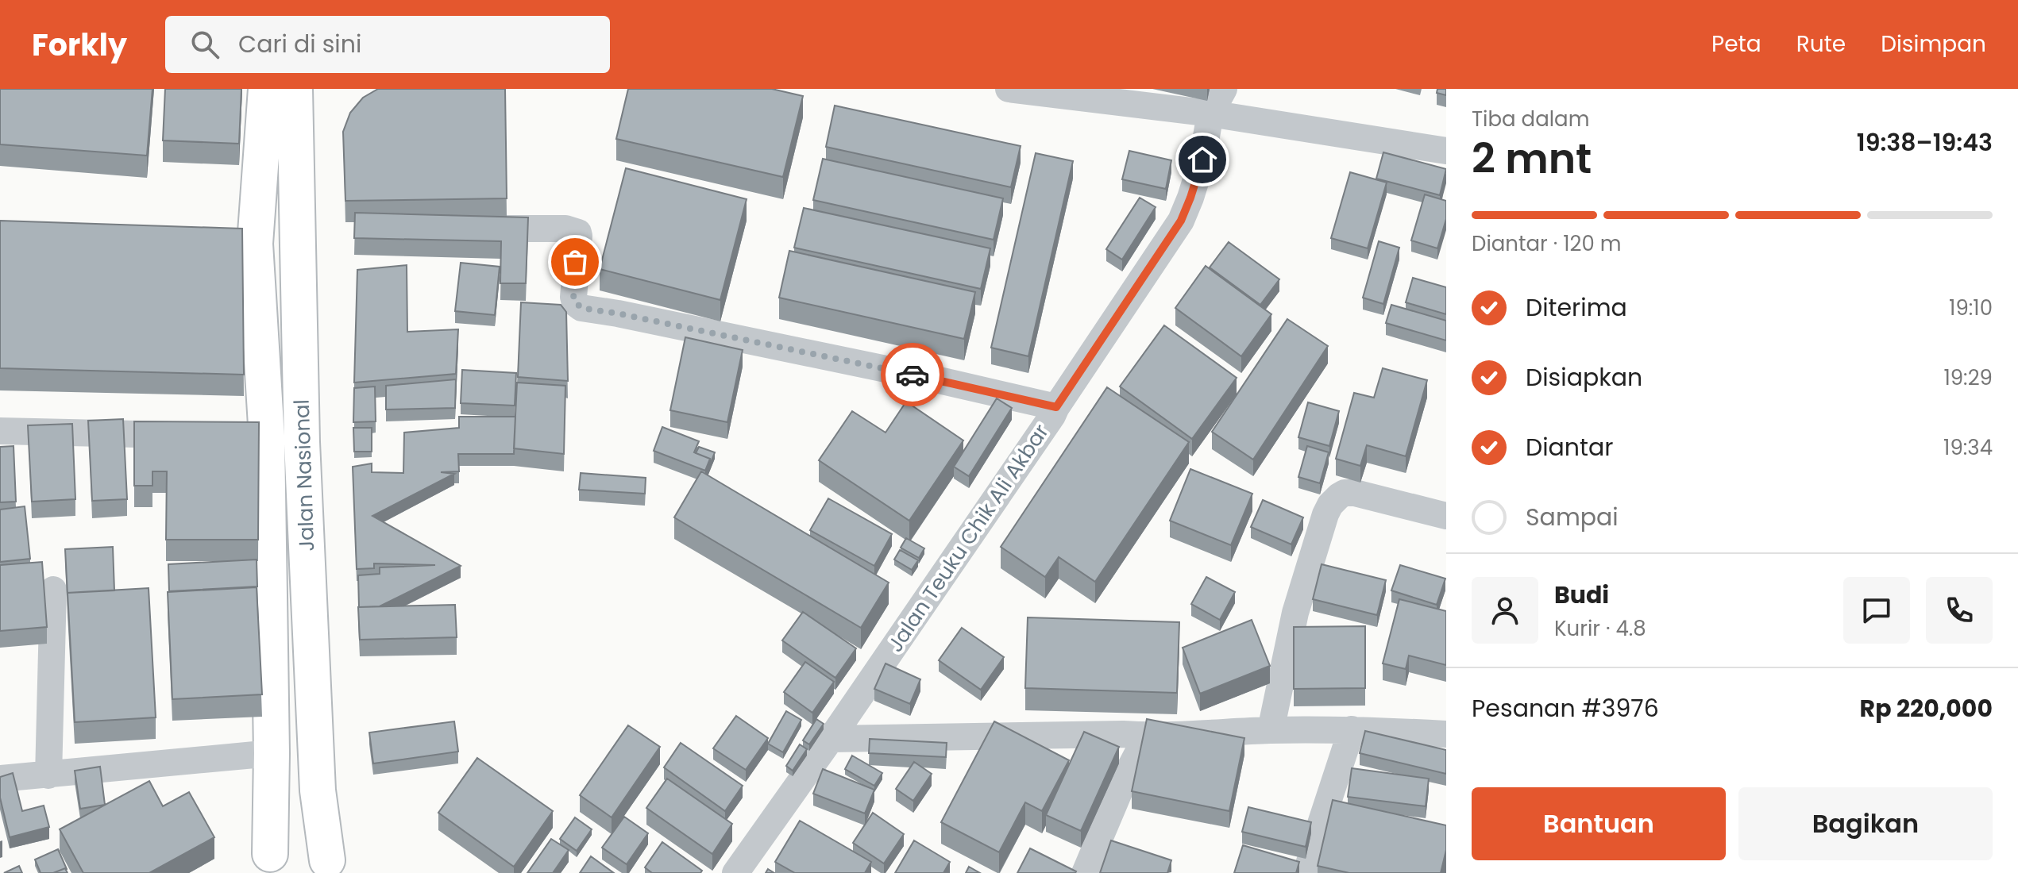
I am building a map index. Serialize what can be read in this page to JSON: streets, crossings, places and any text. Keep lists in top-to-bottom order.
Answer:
{
  "streets": {
    "highway": ["Jalan Nasional"],
    "street": ["Jalan Teuku Chik Ali Akbar"]
  },
  "page": {
    "header": "Forkly",
    "search": "Cari di sini",
    "nav": ["Peta", "Rute", "Disimpan"],
    "heading": ["2 mnt", "Tiba dalam", "19:38–19:43"],
    "panel": [
      "Budi",
      "Kurir · 4.8",
      "Pesanan #3976",
      "Rp 220,000"
    ],
    "bar": "Diantar · 120 m",
    "list": [
      ["Diterima", "19:10"],
      ["Disiapkan", "19:29"],
      ["Diantar", "19:34"],
      "Sampai"
    ],
    "buttons": ["Bantuan", "Bagikan"]
  }
}
